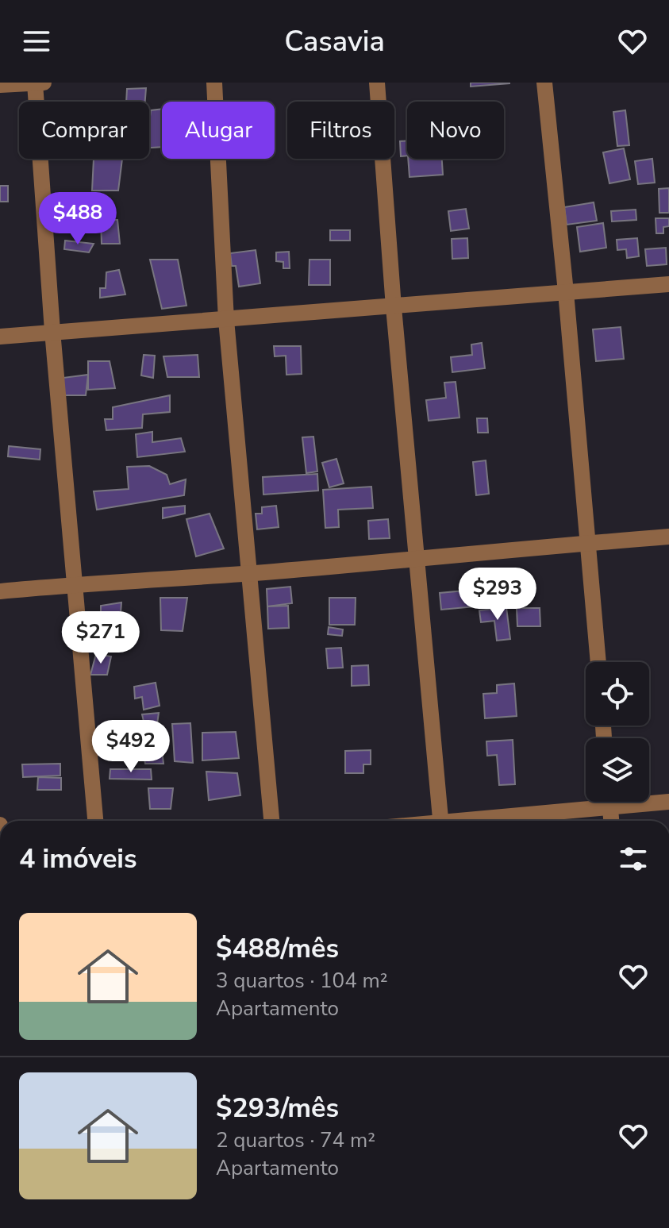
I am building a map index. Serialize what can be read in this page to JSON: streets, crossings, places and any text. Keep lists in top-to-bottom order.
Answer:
{
  "page": {
    "header": "Casavia",
    "chip": [
      "Comprar",
      "Alugar",
      "Filtros",
      "Novo"
    ],
    "price": [
      "$488",
      "$293",
      "$271",
      "$492"
    ],
    "heading": "4 imóveis",
    "list": [
      {
        "name": "$488/mês",
        "note": "3 quartos · 104 m² · Apartamento"
      },
      {
        "name": "$293/mês",
        "note": "2 quartos · 74 m² · Apartamento"
      }
    ]
  }
}
